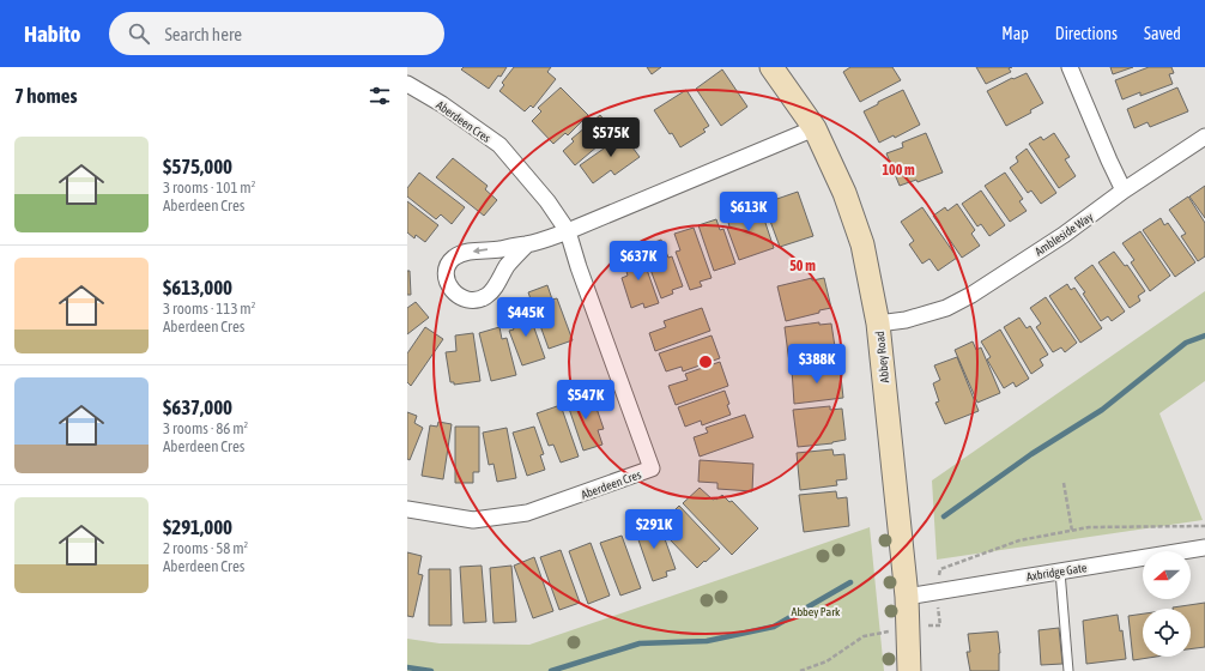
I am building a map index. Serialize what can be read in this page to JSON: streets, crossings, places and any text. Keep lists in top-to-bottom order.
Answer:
{
  "streets": {
    "street": [
      "Aberdeen Cres",
      "Ambleside Way",
      "Abbey Road",
      "Axbridge Gate"
    ]
  },
  "crossings": [
    ["Ambleside Way", "Abbey Road"],
    ["Abbey Road", "Axbridge Gate"]
  ],
  "parks": ["Abbey Park"],
  "north": "left",
  "page": {
    "header": "Habito",
    "search": "Search here",
    "nav": ["Map", "Directions", "Saved"],
    "heading": "7 homes",
    "price": [
      "$575K",
      "$613K",
      "$637K",
      "$445K",
      "$388K",
      "$547K",
      "$291K"
    ],
    "list": [
      {
        "name": "$575,000",
        "note": "3 rooms · 101 m² · Aberdeen Cres"
      },
      {
        "name": "$613,000",
        "note": "3 rooms · 113 m² · Aberdeen Cres"
      },
      {
        "name": "$637,000",
        "note": "3 rooms · 86 m² · Aberdeen Cres"
      },
      {
        "name": "$291,000",
        "note": "2 rooms · 58 m² · Aberdeen Cres"
      }
    ]
  },
  "rings": ["100 m", "50 m"]
}
